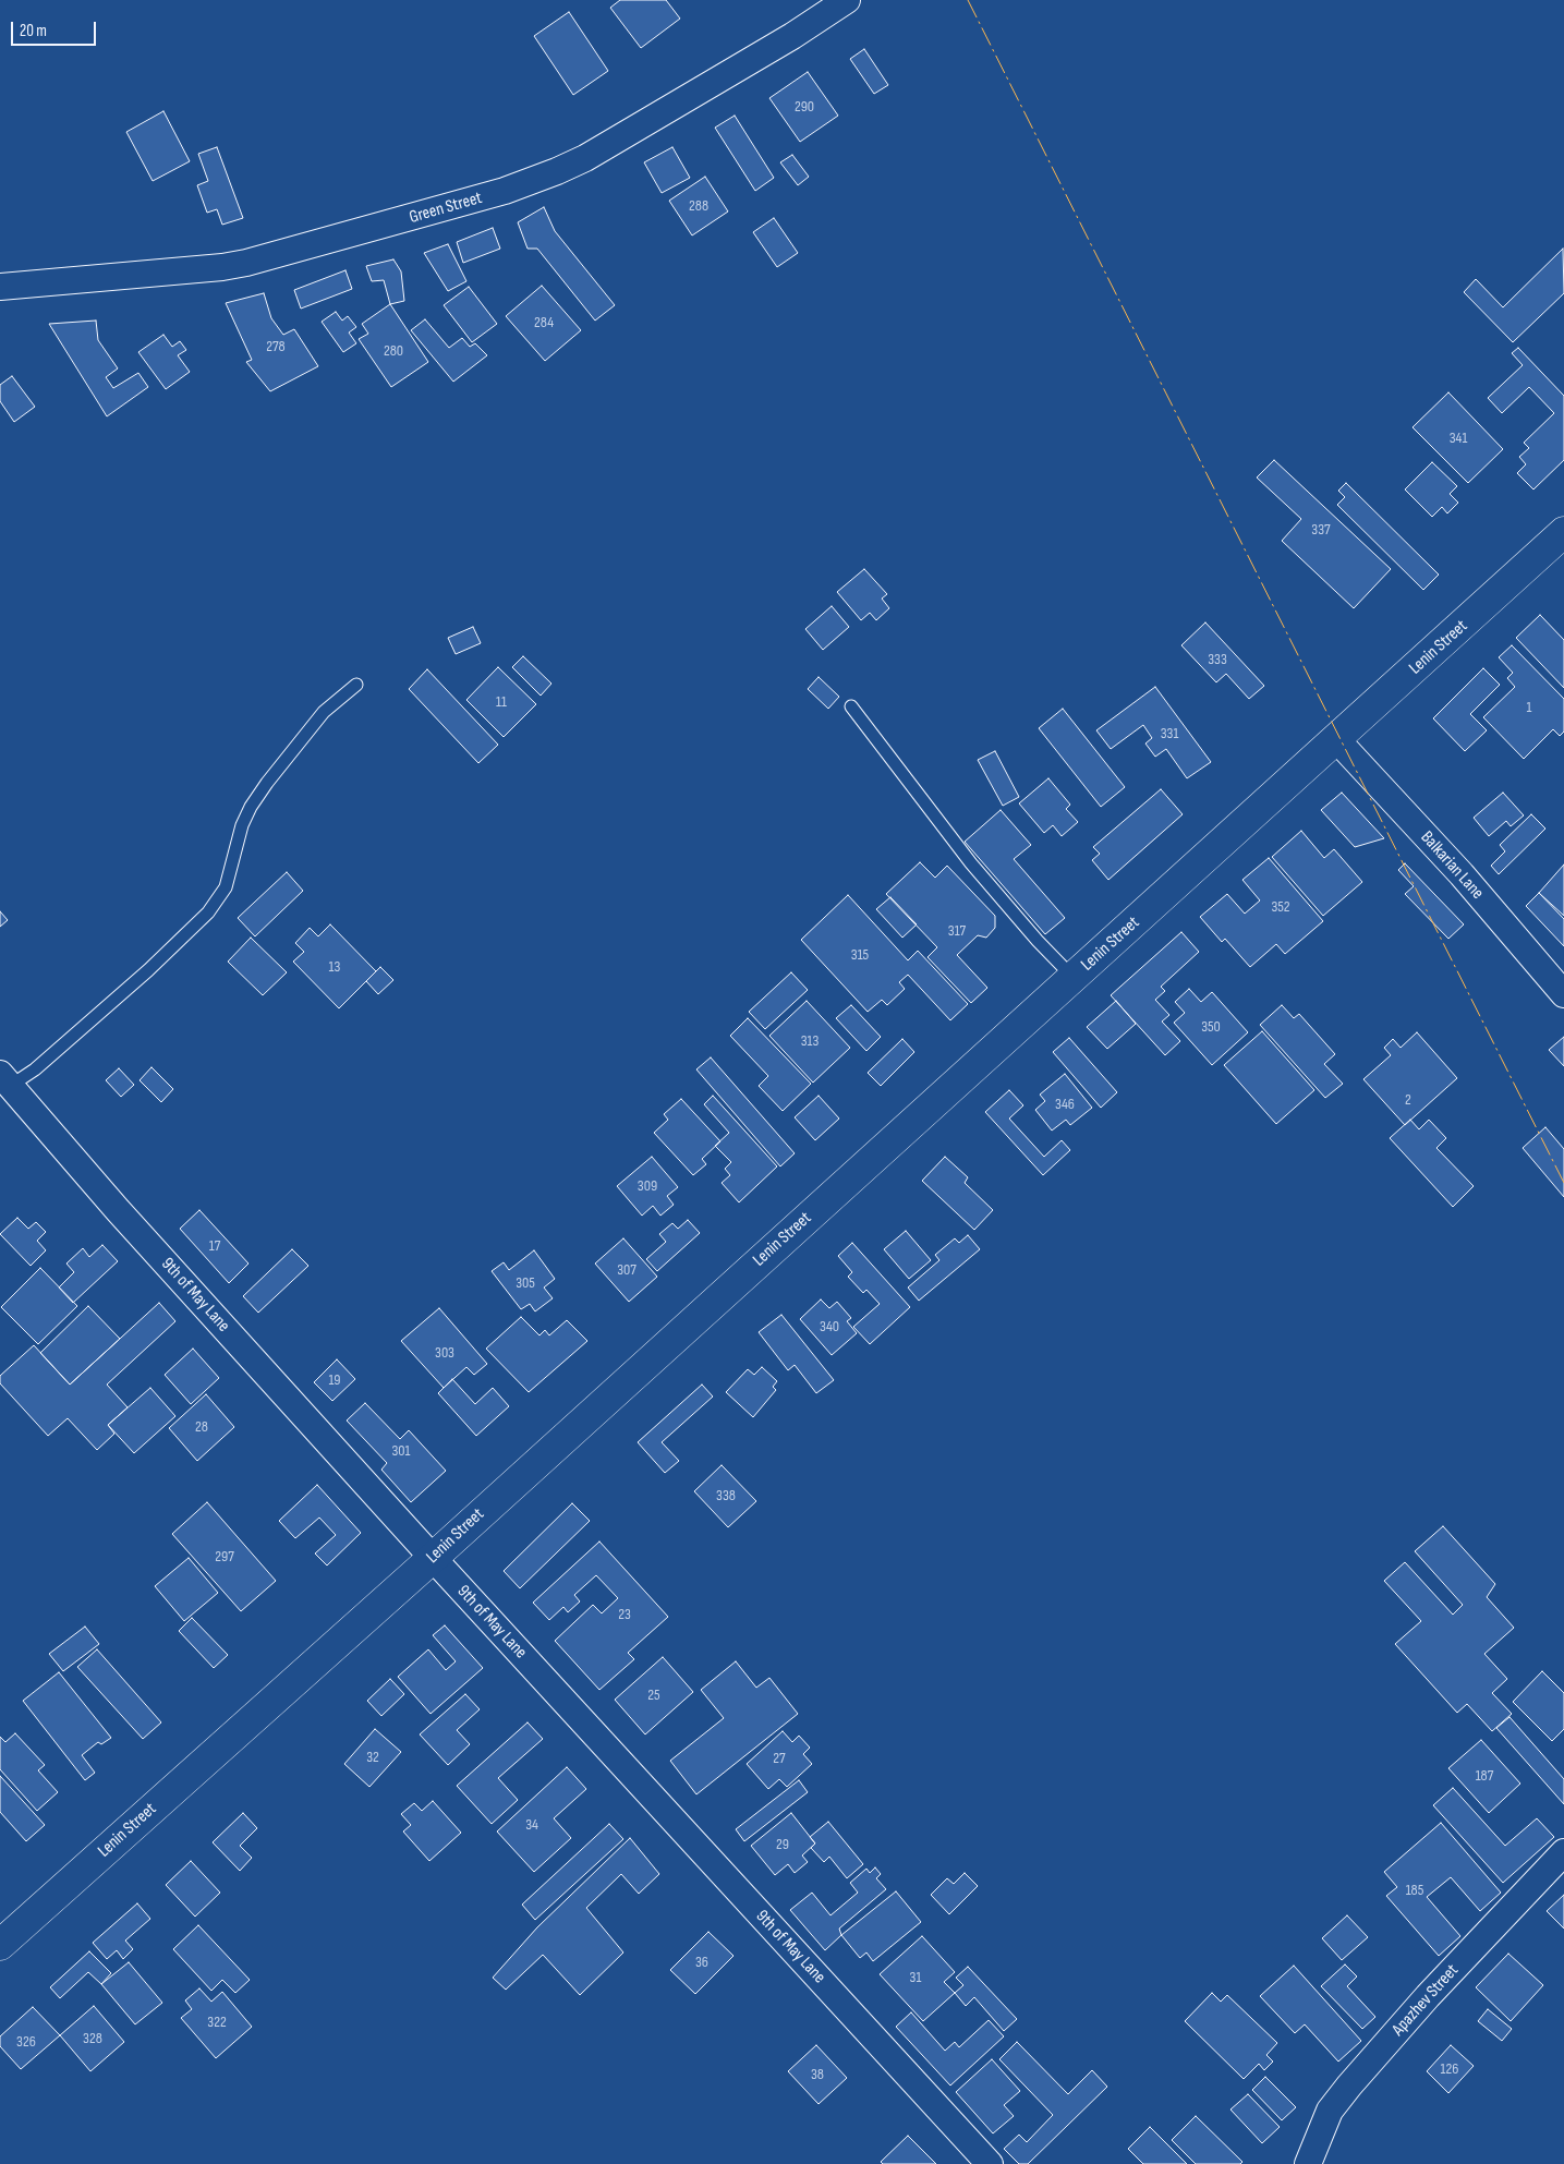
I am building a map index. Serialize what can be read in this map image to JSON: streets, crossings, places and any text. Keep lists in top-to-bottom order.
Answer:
{
  "streets": {
    "street": [
      "Green Street",
      "Lenin Street",
      "Balkarian Lane",
      "9th of May Lane",
      "Apazhev Street"
    ]
  },
  "crossings": [
    ["Lenin Street", "Balkarian Lane"],
    ["Lenin Street", "9th of May Lane"]
  ],
  "house_numbers": [
    "290",
    "288",
    "284",
    "278",
    "280",
    "341",
    "337",
    "333",
    "11",
    "1",
    "331",
    "352",
    "317",
    "315",
    "13",
    "350",
    "313",
    "2",
    "346",
    "309",
    "17",
    "307",
    "305",
    "340",
    "303",
    "19",
    "28",
    "301",
    "338",
    "297",
    "23",
    "25",
    "32",
    "27",
    "187",
    "34",
    "29",
    "185",
    "36",
    "31",
    "322",
    "328",
    "326",
    "126",
    "38"
  ],
  "scale_bar": "20 m"
}
